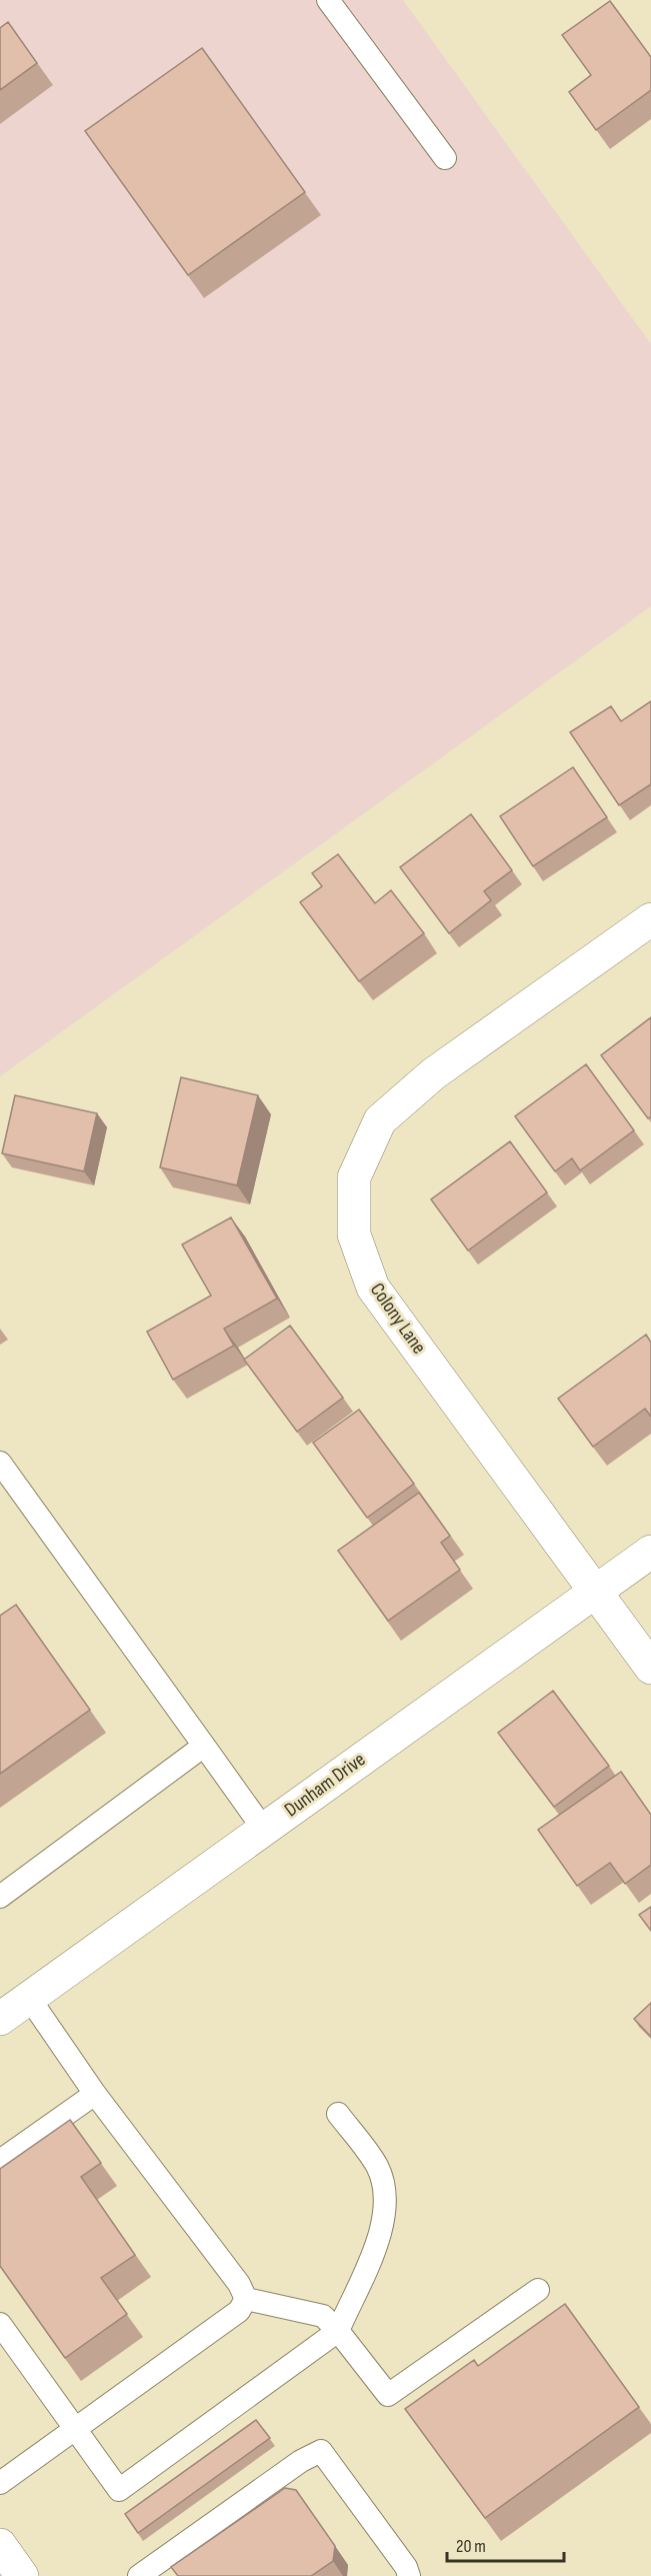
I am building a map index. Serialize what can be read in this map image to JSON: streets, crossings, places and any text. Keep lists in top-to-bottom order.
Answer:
{
  "streets": {
    "street": ["Colony Lane", "Dunham Drive"]
  },
  "crossings": [
    ["Colony Lane", "Dunham Drive"]
  ],
  "scale_bar": "20 m"
}
